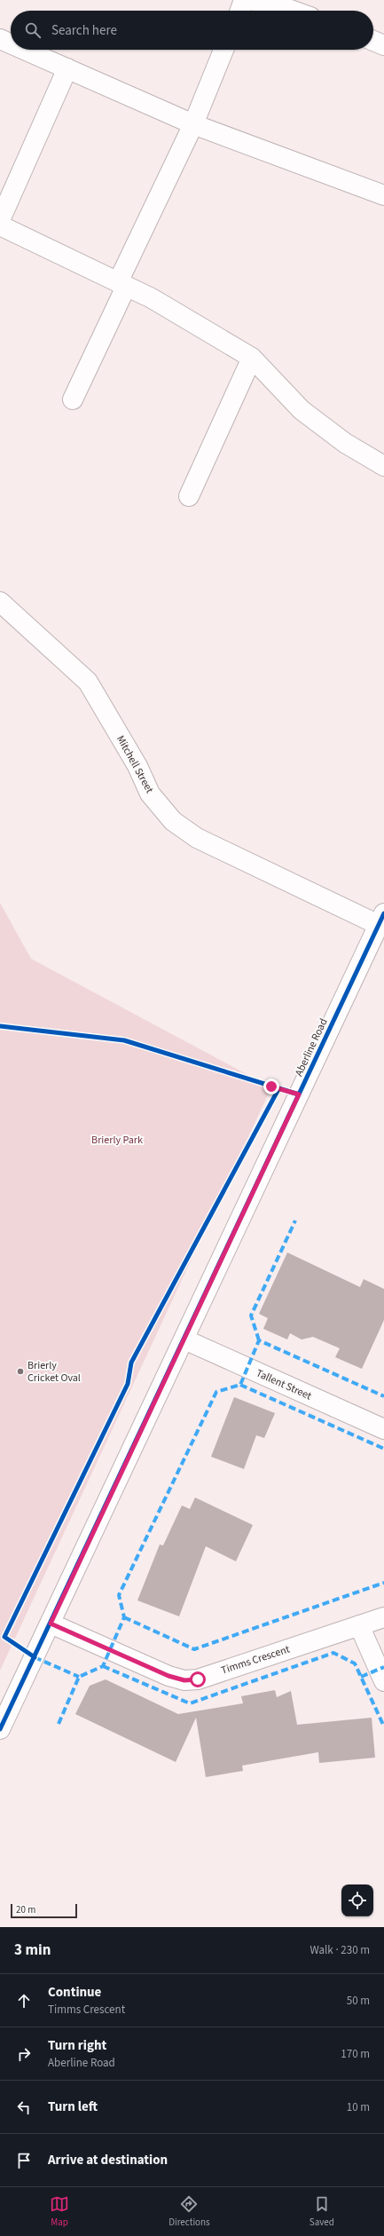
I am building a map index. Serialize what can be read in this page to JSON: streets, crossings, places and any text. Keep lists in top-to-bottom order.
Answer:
{
  "streets": {
    "street": [
      "Mitchell Street",
      "Aberline Road",
      "Tallent Street",
      "Timms Crescent"
    ]
  },
  "crossings": [
    ["Mitchell Street", "Aberline Road"],
    ["Aberline Road", "Tallent Street"],
    ["Aberline Road", "Timms Crescent"]
  ],
  "parks": ["Brierly Park"],
  "places": ["Brierly Cricket Oval"],
  "scale_bar": "20 m",
  "page": {
    "search": "Search here",
    "scale": "20 m",
    "heading": ["3 min", "Walk · 230 m"],
    "list": [
      ["Continue", "Timms Crescent", "50 m"],
      ["Turn right", "Aberline Road", "170 m"],
      ["Turn left", "10 m"],
      "Arrive at destination"
    ],
    "nav": ["Map", "Directions", "Saved"]
  }
}
